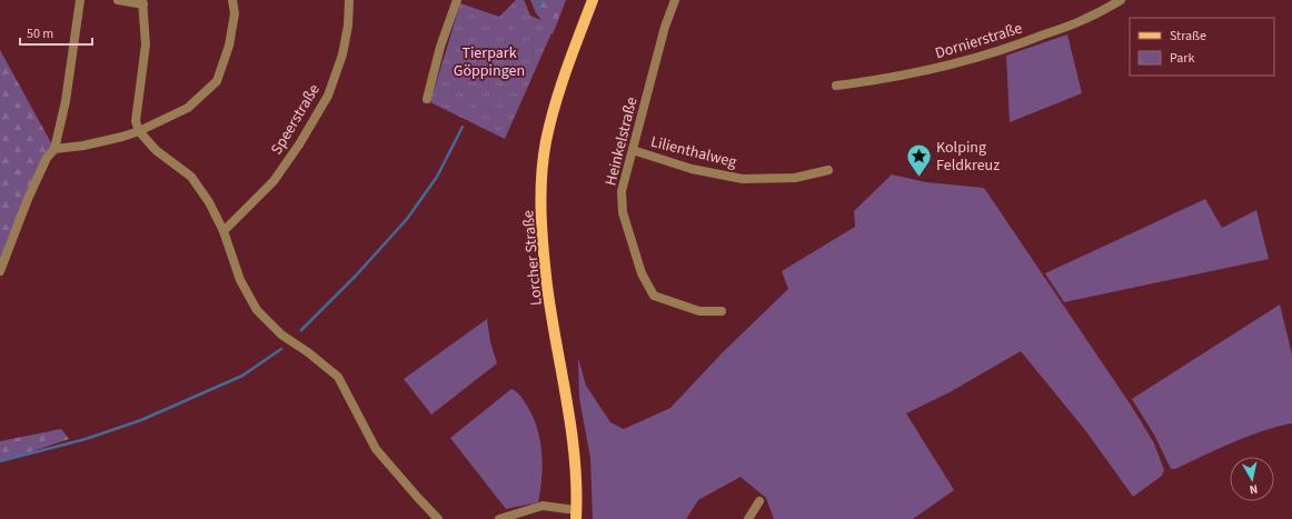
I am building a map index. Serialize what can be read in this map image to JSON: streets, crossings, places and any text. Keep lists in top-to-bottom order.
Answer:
{
  "streets": {
    "main road": ["Lorcher Straße"],
    "street": [
      "Dornierstraße",
      "Speerstraße",
      "Heinkelstraße",
      "Lilienthalweg"
    ]
  },
  "crossings": [
    ["Heinkelstraße", "Lilienthalweg"]
  ],
  "parks": ["Tierpark Göppingen"],
  "places": {
    "place": ["Kolping Feldkreuz"]
  },
  "legend": ["Straße", "Park"],
  "scale_bar": "50 m",
  "north": "bottom"
}
